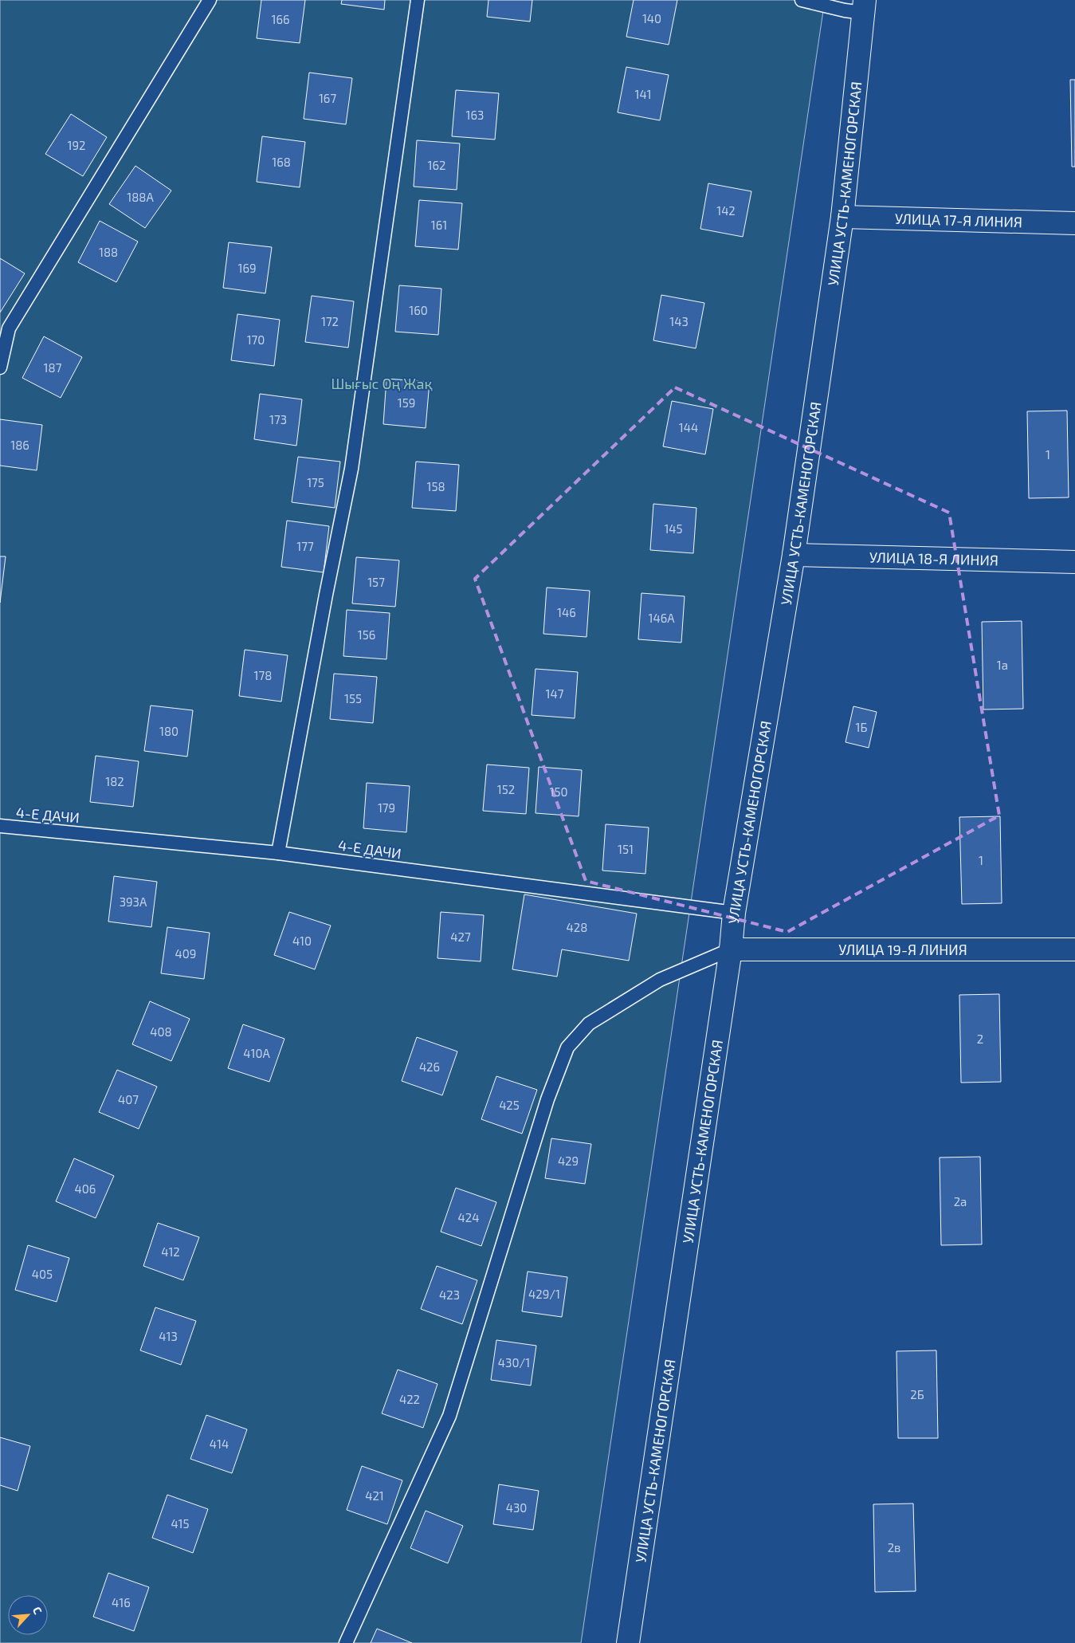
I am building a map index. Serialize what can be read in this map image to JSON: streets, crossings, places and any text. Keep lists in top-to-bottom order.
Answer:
{
  "streets": {
    "street": [
      "УЛИЦА УСТЬ-КАМЕНОГОРСКАЯ",
      "УЛИЦА 17-Я ЛИНИЯ",
      "УЛИЦА 18-Я ЛИНИЯ",
      "УЛИЦА 19-Я ЛИНИЯ"
    ],
    "lane": ["4-Е ДАЧИ"]
  },
  "crossings": [
    ["УЛИЦА УСТЬ-КАМЕНОГОРСКАЯ", "УЛИЦА 17-Я ЛИНИЯ"],
    ["УЛИЦА УСТЬ-КАМЕНОГОРСКАЯ", "УЛИЦА 18-Я ЛИНИЯ"],
    ["УЛИЦА УСТЬ-КАМЕНОГОРСКАЯ", "4-Е ДАЧИ"],
    ["УЛИЦА УСТЬ-КАМЕНОГОРСКАЯ", "УЛИЦА 19-Я ЛИНИЯ"]
  ],
  "parks": ["Шығыс Оң Жақ"],
  "house_numbers": [
    "140",
    "166",
    "141",
    "167",
    "163",
    "192",
    "168",
    "162",
    "188А",
    "142",
    "161",
    "188",
    "169",
    "160",
    "172",
    "143",
    "170",
    "187",
    "159",
    "173",
    "144",
    "186",
    "1",
    "175",
    "158",
    "145",
    "177",
    "157",
    "146",
    "146А",
    "156",
    "1а",
    "178",
    "147",
    "155",
    "1Б",
    "180",
    "182",
    "152",
    "150",
    "179",
    "151",
    "1",
    "393А",
    "428",
    "427",
    "410",
    "409",
    "408",
    "2",
    "410А",
    "426",
    "407",
    "425",
    "429",
    "406",
    "2а",
    "424",
    "412",
    "405",
    "429/1",
    "423",
    "413",
    "430/1",
    "2Б",
    "422",
    "414",
    "421",
    "430",
    "415",
    "2в",
    "416"
  ],
  "north": "top right"
}
